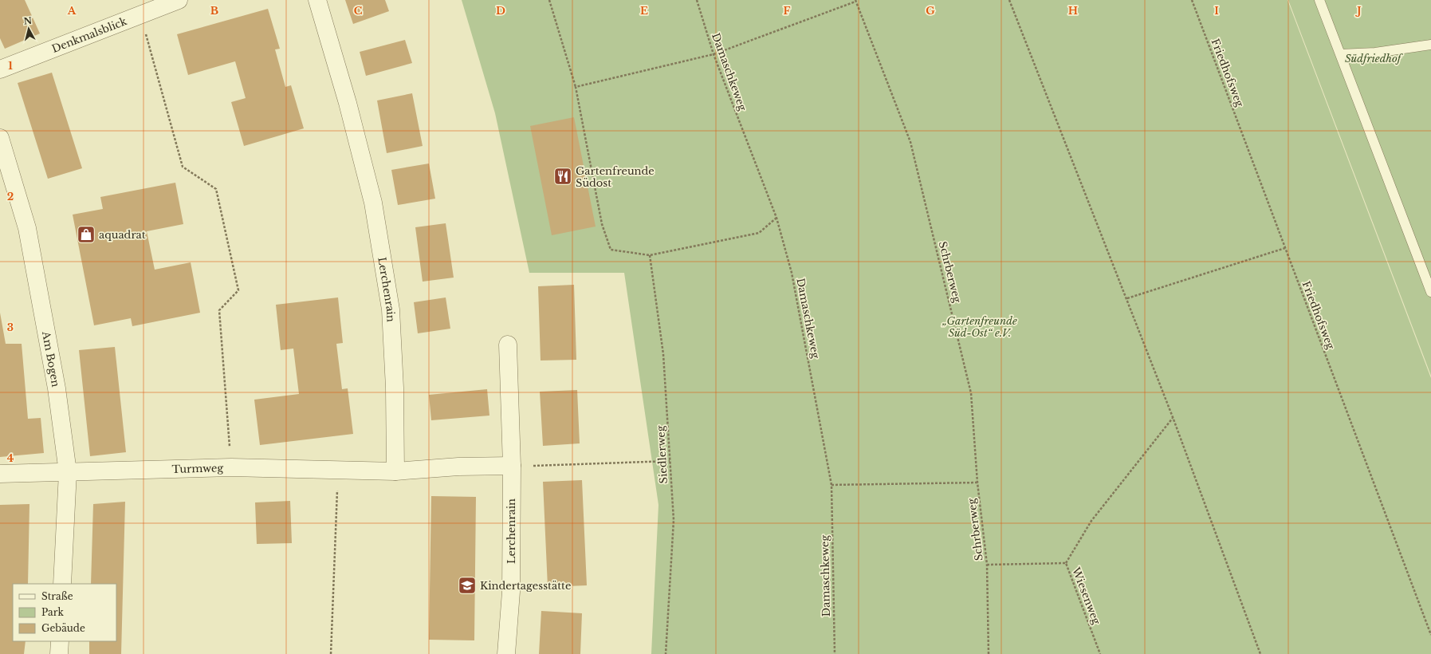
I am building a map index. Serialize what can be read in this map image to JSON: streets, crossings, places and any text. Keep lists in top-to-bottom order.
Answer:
{
  "streets": {
    "street": [
      "Denkmalsblick",
      "Lerchenrain",
      "Am Bogen",
      "Turmweg"
    ],
    "path": [
      "Damaschkeweg",
      "Friedhofsweg",
      "Schrberweg",
      "Siedlerweg",
      "Wiesenweg"
    ]
  },
  "crossings": [
    ["Schrberweg", "Wiesenweg"],
    ["Lerchenrain", "Turmweg"],
    ["Am Bogen", "Turmweg"]
  ],
  "parks": ["Südfriedhof", "„Gartenfreunde Süd-Ost“ e.V."],
  "places": {
    "restaurant": ["Gartenfreunde Südost"],
    "shop": ["aquadrat"],
    "school or university": ["Kindertagesstätte"]
  },
  "legend": ["Straße", "Park", "Gebäude"],
  "north": "top",
  "grid": {
    "columns": [
      "A",
      "B",
      "C",
      "D",
      "E",
      "F",
      "G",
      "H",
      "I",
      "J"
    ],
    "rows": [
      "1",
      "2",
      "3",
      "4"
    ]
  }
}
